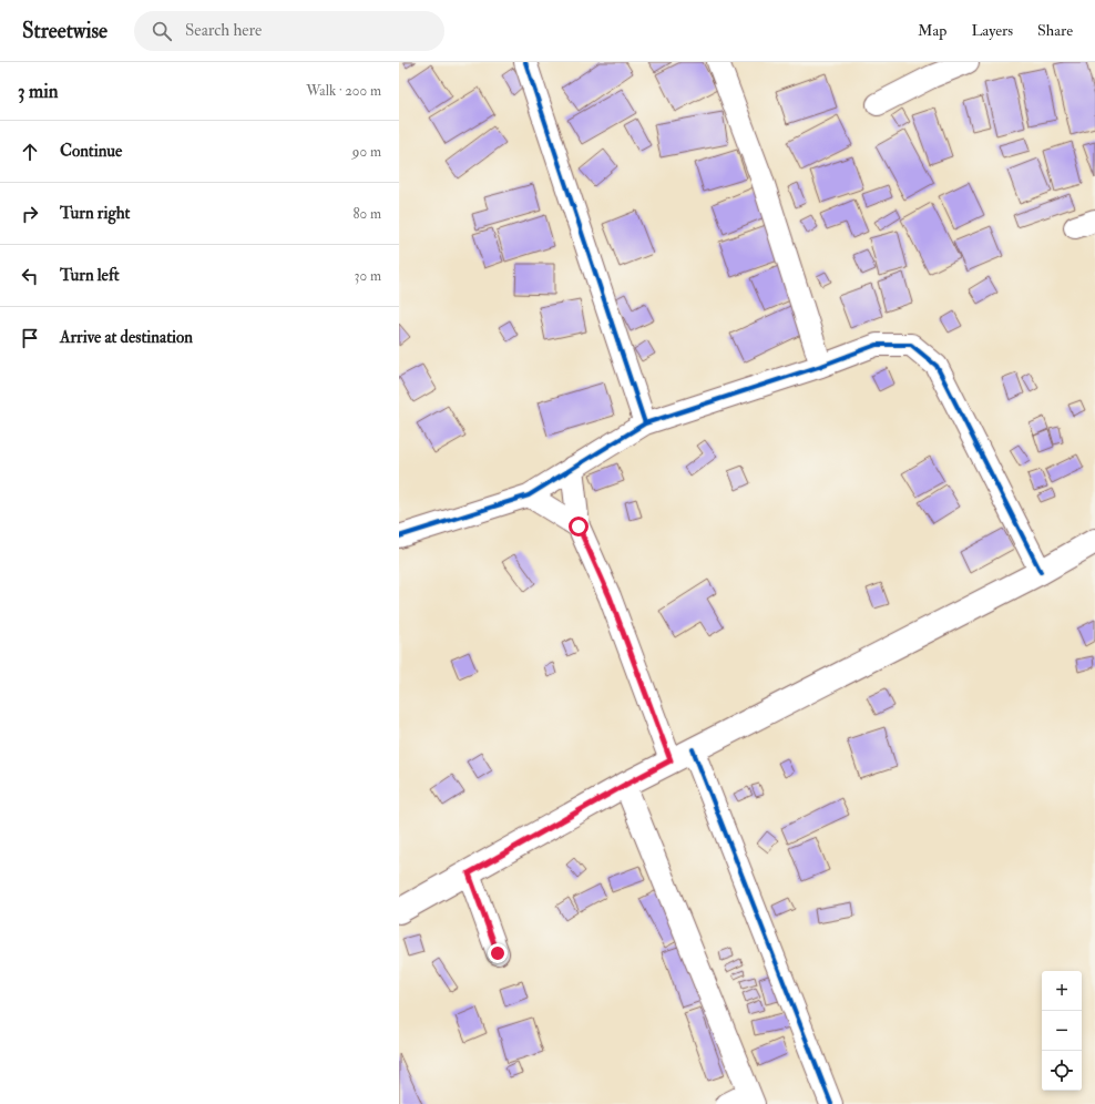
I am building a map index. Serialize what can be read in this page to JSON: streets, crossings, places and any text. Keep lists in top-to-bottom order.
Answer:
{
  "page": {
    "header": "Streetwise",
    "search": "Search here",
    "nav": ["Map", "Layers", "Share"],
    "heading": ["3 min", "Walk · 200 m"],
    "list": [
      ["Continue", "90 m"],
      ["Turn right", "80 m"],
      ["Turn left", "30 m"],
      "Arrive at destination"
    ],
    "map_buttons": ["+", "−"]
  }
}
